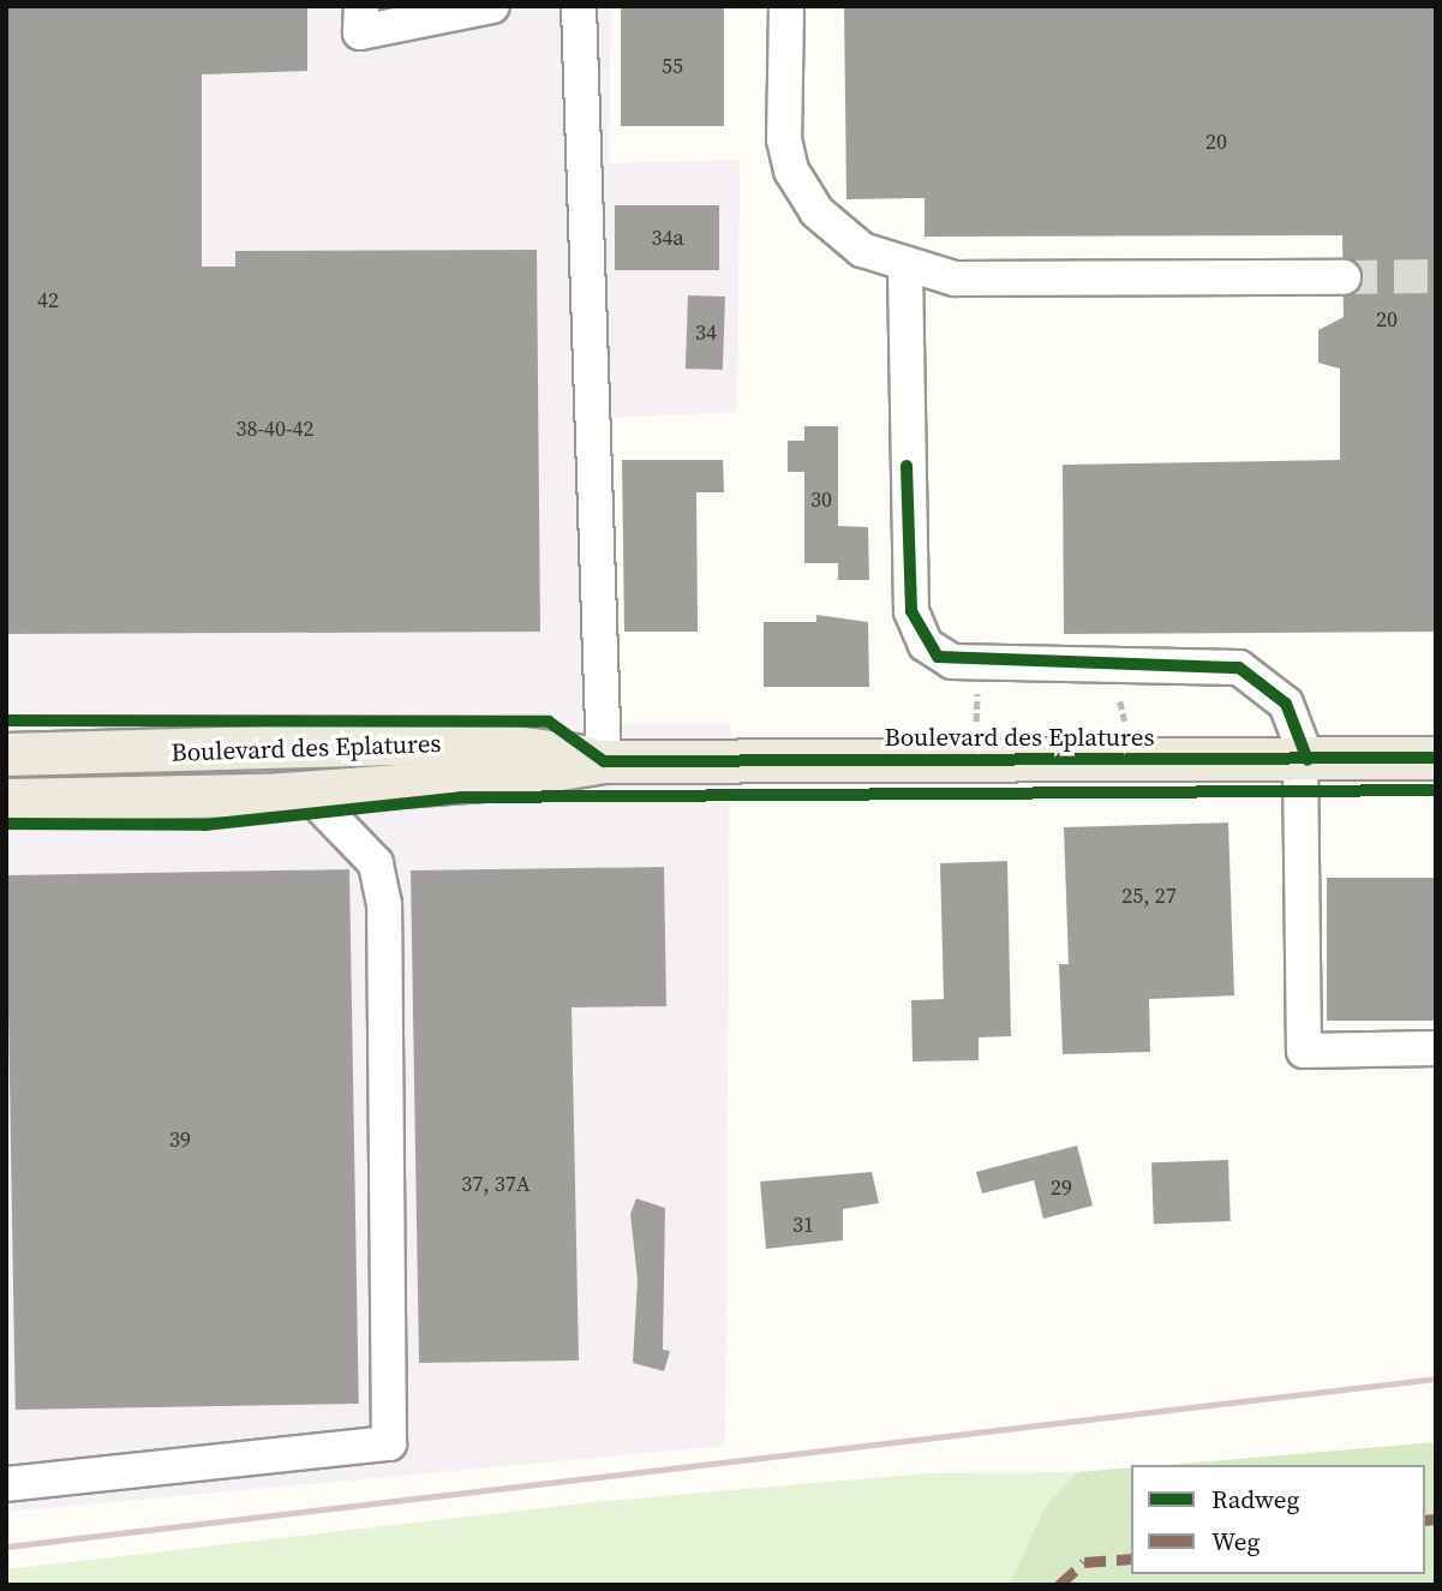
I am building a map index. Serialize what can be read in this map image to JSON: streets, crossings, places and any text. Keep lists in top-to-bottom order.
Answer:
{
  "streets": {
    "main road": ["Boulevard des Eplatures"]
  },
  "house_numbers": [
    "55",
    "20",
    "34a",
    "42",
    "20",
    "34",
    "38-40-42",
    "30",
    "25, 27",
    "39",
    "37, 37A",
    "29",
    "31"
  ],
  "legend": ["Radweg", "Weg"]
}
